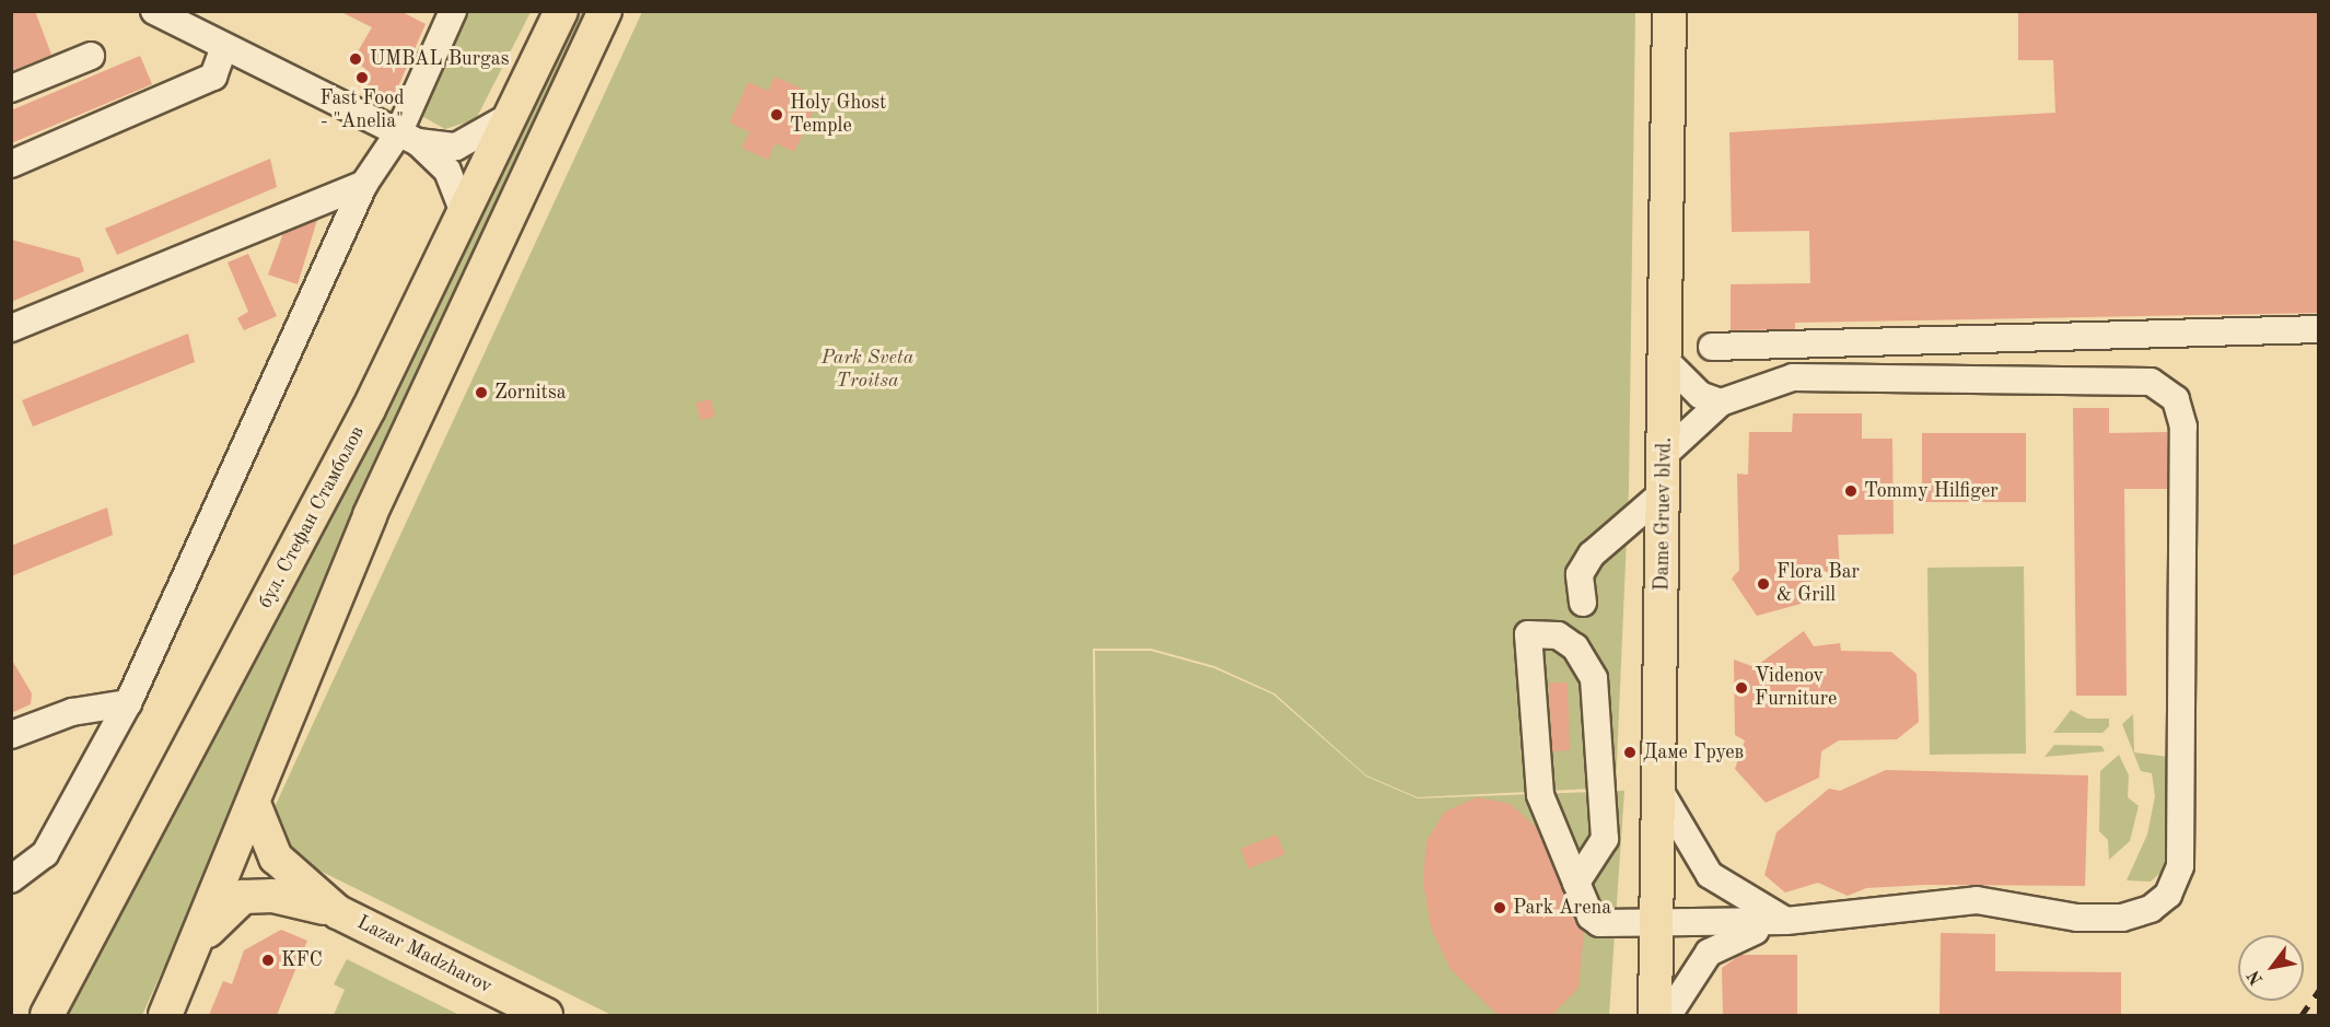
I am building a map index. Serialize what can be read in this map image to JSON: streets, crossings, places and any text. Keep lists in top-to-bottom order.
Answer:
{
  "streets": {
    "main road": ["Dame Gruev blvd.", "бул. Стефан Стамболов", "Lazar Madzharov"]
  },
  "parks": ["Park Sveta Troitsa"],
  "places": [
    "UMBAL Burgas",
    "Fast Food - \"Anelia\"",
    "Holy Ghost Temple",
    "Zornitsa",
    "Tommy Hilfiger",
    "Flora Bar & Grill",
    "Videnov Furniture",
    "Даме Груев",
    "Park Arena",
    "KFC"
  ],
  "north": "bottom left"
}
